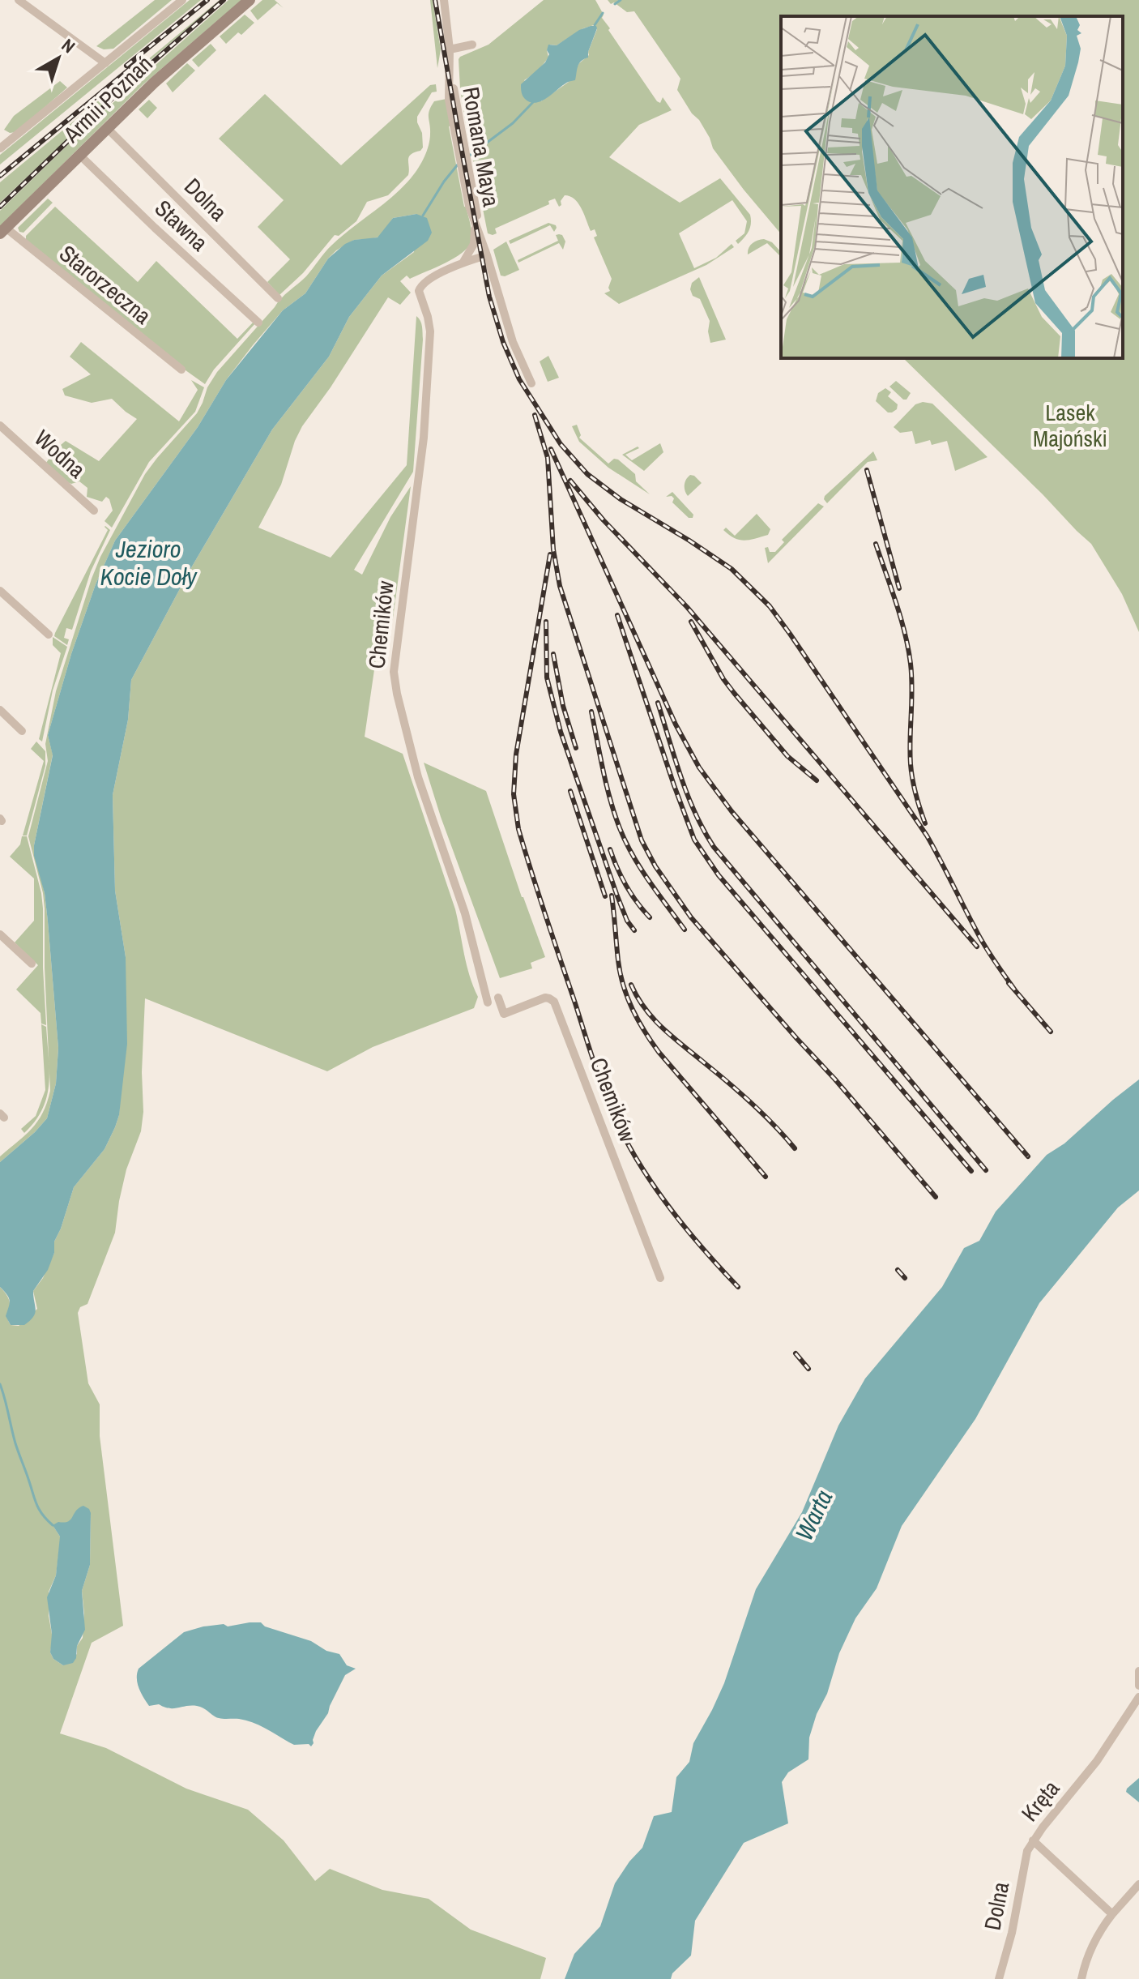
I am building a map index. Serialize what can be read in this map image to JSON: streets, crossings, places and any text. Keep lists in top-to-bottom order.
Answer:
{
  "streets": {
    "main road": ["Armii Poznań"],
    "street": [
      "Romana Maya",
      "Dolna",
      "Stawna",
      "Starorzeczna",
      "Wodna",
      "Chemików",
      "Kręta"
    ]
  },
  "crossings": [
    ["Armii Poznań", "Dolna"],
    ["Armii Poznań", "Stawna"],
    ["Armii Poznań", "Starorzeczna"],
    ["Romana Maya", "Chemików"],
    ["Dolna", "Kręta"]
  ],
  "water": ["Jezioro Kocie Doły", "Warta"],
  "parks": ["Lasek Majoński"],
  "north": "top right"
}
